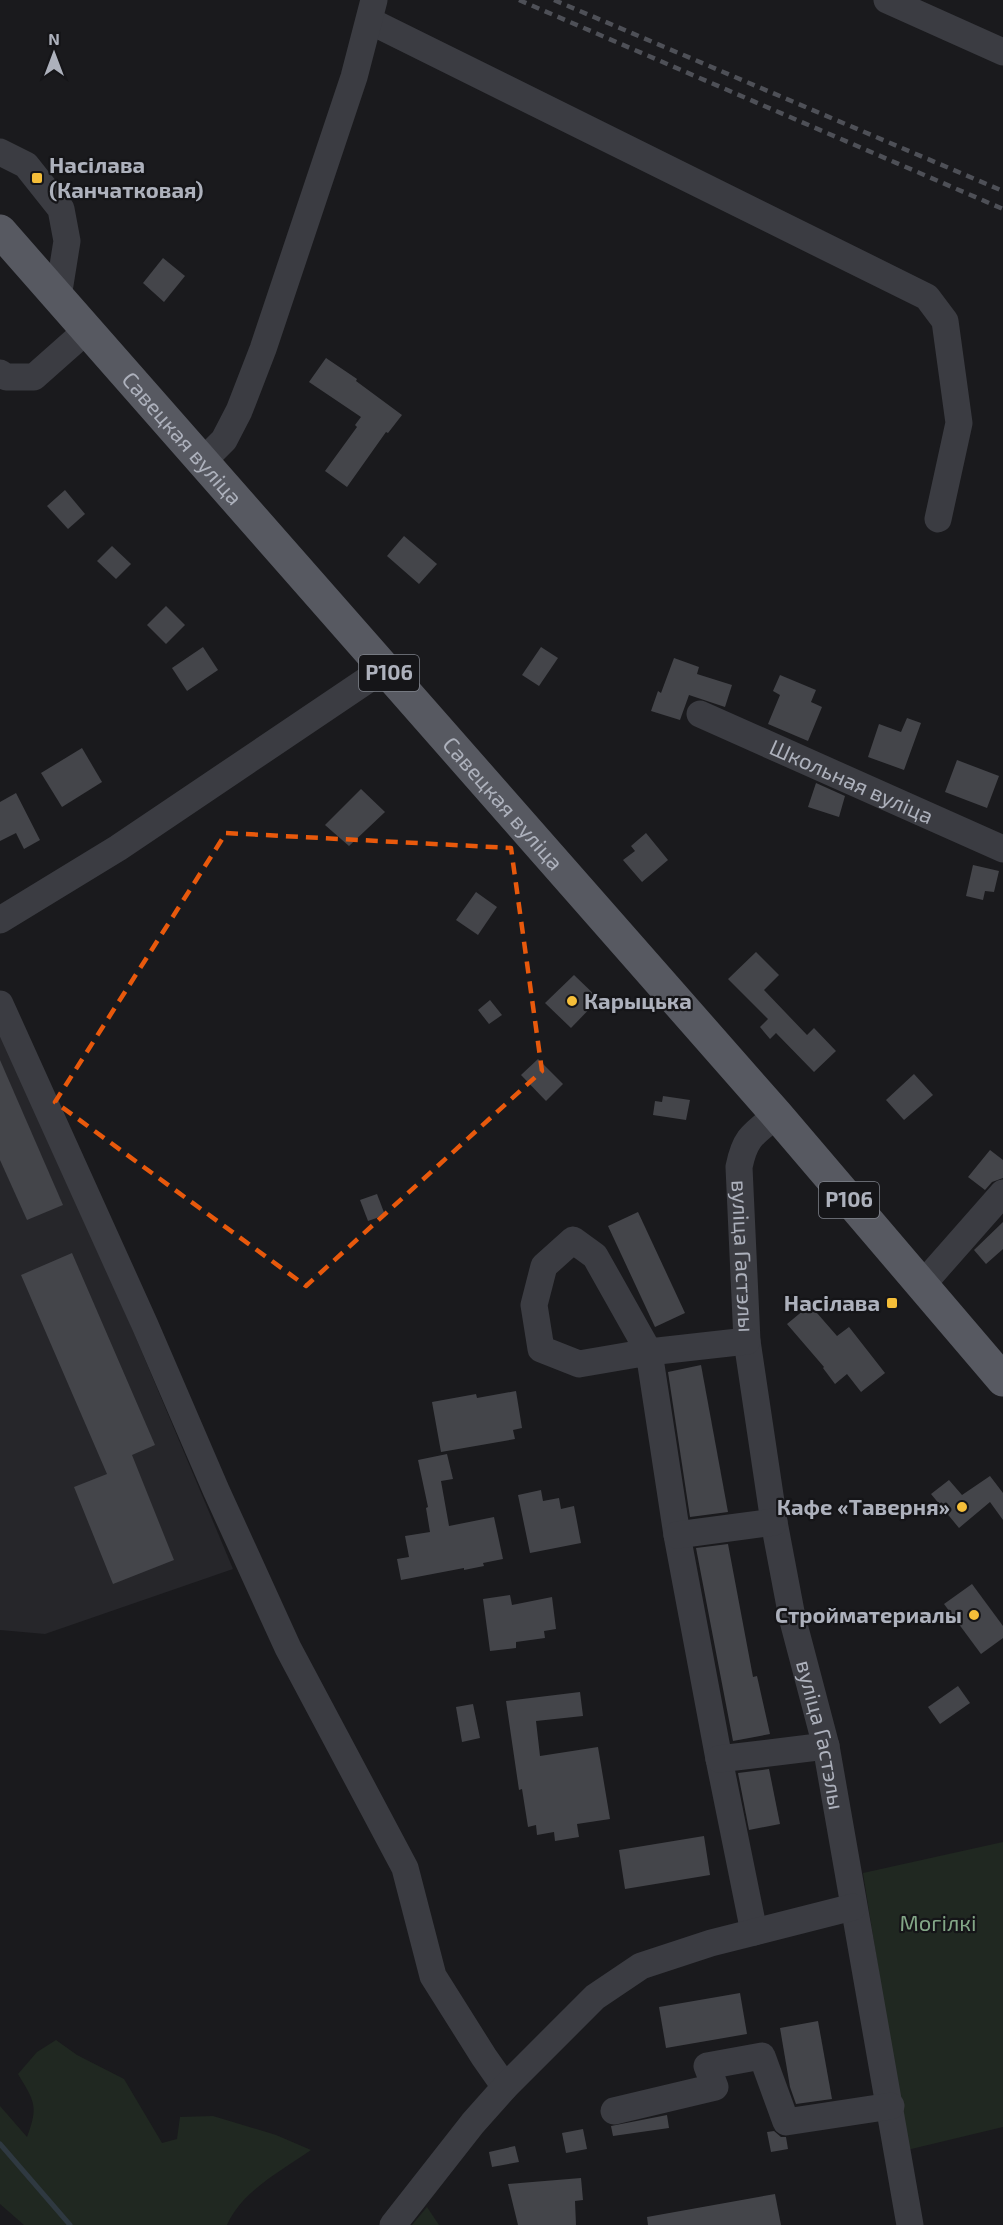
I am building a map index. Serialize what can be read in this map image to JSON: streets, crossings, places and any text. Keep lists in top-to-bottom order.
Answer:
{
  "streets": {
    "main road": ["Савецкая вуліца", "Р106"],
    "street": ["Школьная вуліца", "вуліца Гастэлы"]
  },
  "crossings": [
    ["Савецкая вуліца", "вуліца Гастэлы"]
  ],
  "parks": ["Могілкі"],
  "places": {
    "transit": ["Насілава (Канчатковая)", "Насілава"],
    "other": ["Карыцька", "Кафе «Таверня»", "Стройматериалы"]
  },
  "north": "top"
}
